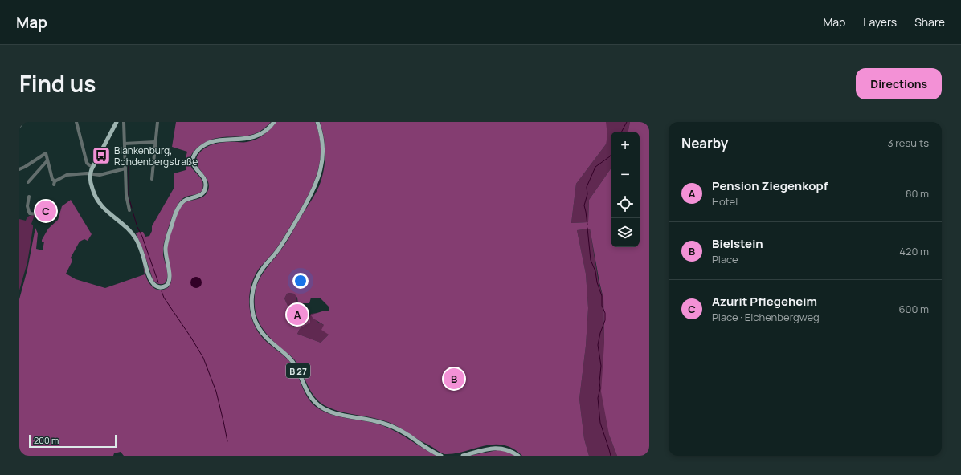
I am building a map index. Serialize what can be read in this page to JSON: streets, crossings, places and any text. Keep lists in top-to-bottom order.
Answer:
{
  "streets": {
    "main road": ["B 27"]
  },
  "places": {
    "bus stop": ["Blankenburg, Rohdenbergstraße"]
  },
  "scale_bar": "200 m",
  "page": {
    "header": "Map",
    "nav": ["Map", "Layers", "Share"],
    "title": "Find us",
    "buttons": "Directions",
    "heading": ["Nearby", "3 results"],
    "map_buttons": ["+", "−"],
    "list": [
      {
        "mark": "A",
        "name": "Pension Ziegenkopf",
        "note": "Hotel",
        "value": "80 m"
      },
      {
        "mark": "B",
        "name": "Bielstein",
        "note": "Place",
        "value": "420 m"
      },
      {
        "mark": "C",
        "name": "Azurit Pflegeheim",
        "note": "Place · Eichenbergweg",
        "value": "600 m"
      }
    ],
    "pins": ["C", "A", "B"],
    "scale": "200 m"
  }
}
